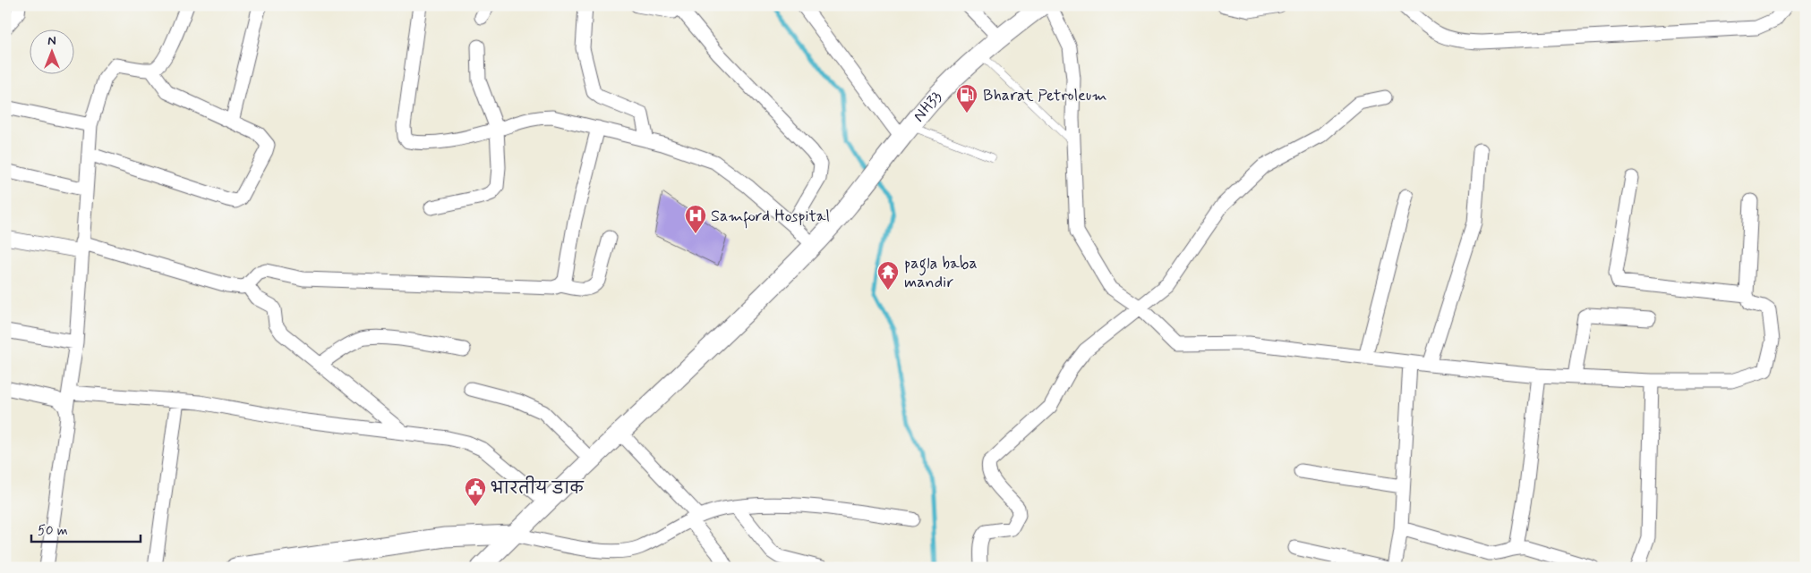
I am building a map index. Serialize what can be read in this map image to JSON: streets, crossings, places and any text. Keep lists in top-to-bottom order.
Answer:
{
  "streets": {
    "main road": ["NH33"]
  },
  "places": {
    "fuel station": ["Bharat Petroleum"],
    "hospital": ["Samford Hospital"],
    "temple": ["pagla baba mandir"],
    "public building": ["भारतीय डाक"]
  },
  "scale_bar": "50 m",
  "north": "top"
}
